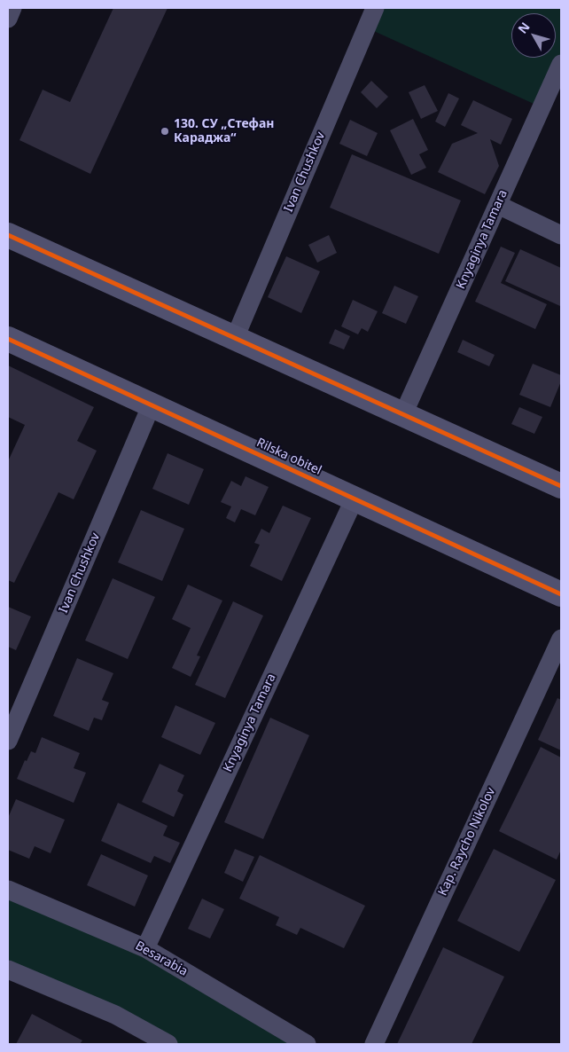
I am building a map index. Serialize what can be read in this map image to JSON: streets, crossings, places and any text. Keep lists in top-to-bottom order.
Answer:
{
  "streets": {
    "street": [
      "Ivan Chushkov",
      "Knyaginya Tamara",
      "Rilska obitel",
      "Kap. Raycho Nikolov",
      "Besarabia"
    ]
  },
  "crossings": [
    ["Ivan Chushkov", "Rilska obitel"],
    ["Knyaginya Tamara", "Rilska obitel"],
    ["Knyaginya Tamara", "Besarabia"]
  ],
  "places": ["130. СУ „Стефан Караджа“"],
  "north": "top left"
}
